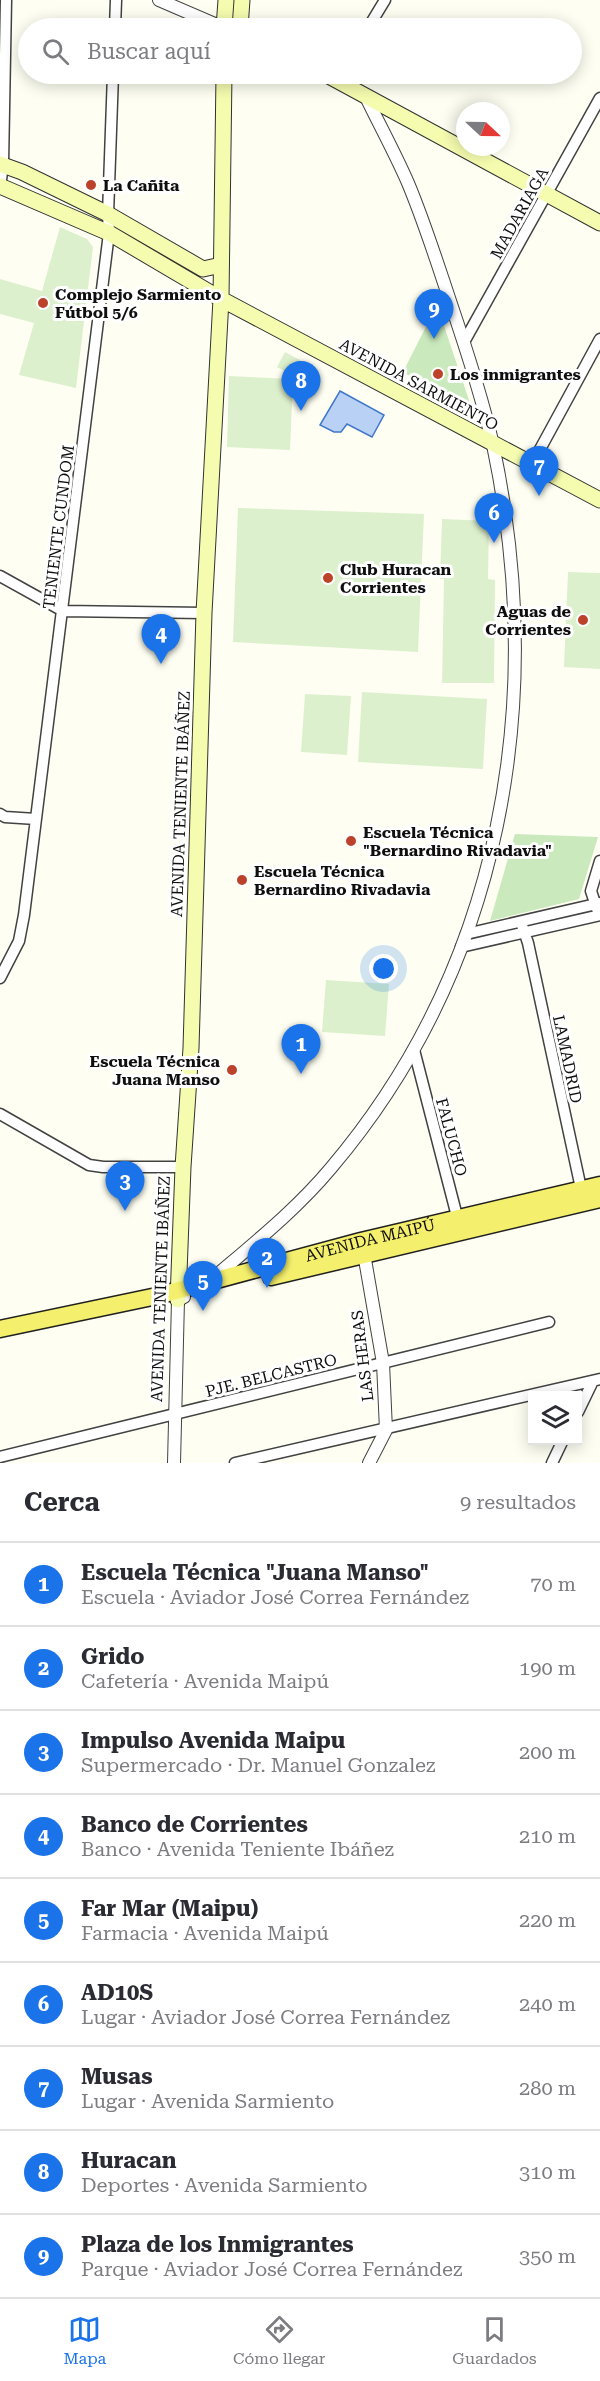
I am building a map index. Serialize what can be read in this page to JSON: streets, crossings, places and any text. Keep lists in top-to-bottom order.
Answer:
{
  "streets": {
    "main road": ["AVENIDA SARMIENTO", "AVENIDA TENIENTE IBÁÑEZ", "AVENIDA MAIPÚ"],
    "street": [
      "MADARIAGA",
      "TENIENTE CUNDOM",
      "LAMADRID",
      "FALUCHO",
      "LAS HERAS",
      "PJE. BELCASTRO"
    ]
  },
  "crossings": [
    ["AVENIDA SARMIENTO", "TENIENTE CUNDOM"],
    ["AVENIDA SARMIENTO", "AVENIDA TENIENTE IBÁÑEZ"],
    ["AVENIDA TENIENTE IBÁÑEZ", "AVENIDA MAIPÚ"],
    ["AVENIDA TENIENTE IBÁÑEZ", "PJE. BELCASTRO"],
    ["LAMADRID", "AVENIDA MAIPÚ"],
    ["FALUCHO", "AVENIDA MAIPÚ"],
    ["AVENIDA MAIPÚ", "LAS HERAS"],
    ["LAS HERAS", "PJE. BELCASTRO"]
  ],
  "places": [
    "La Cañita",
    "Complejo Sarmiento Fútbol 5/6",
    "Los inmigrantes",
    "Club Huracan Corrientes",
    "Aguas de Corrientes",
    "Escuela Técnica \"Bernardino Rivadavia\"",
    "Escuela Técnica Bernardino Rivadavia",
    "Escuela Técnica Juana Manso"
  ],
  "north": "right",
  "page": {
    "search": "Buscar aquí",
    "pins": [
      "9",
      "8",
      "7",
      "6",
      "4",
      "1",
      "3",
      "2",
      "5"
    ],
    "heading": ["Cerca", "9 resultados"],
    "list": [
      {
        "mark": "1",
        "name": "Escuela Técnica \"Juana Manso\"",
        "note": "Escuela · Aviador José Correa Fernández",
        "value": "70 m"
      },
      {
        "mark": "2",
        "name": "Grido",
        "note": "Cafetería · Avenida Maipú",
        "value": "190 m"
      },
      {
        "mark": "3",
        "name": "Impulso Avenida Maipu",
        "note": "Supermercado · Dr. Manuel Gonzalez",
        "value": "200 m"
      },
      {
        "mark": "4",
        "name": "Banco de Corrientes",
        "note": "Banco · Avenida Teniente Ibáñez",
        "value": "210 m"
      },
      {
        "mark": "5",
        "name": "Far Mar (Maipu)",
        "note": "Farmacia · Avenida Maipú",
        "value": "220 m"
      },
      {
        "mark": "6",
        "name": "AD10S",
        "note": "Lugar · Aviador José Correa Fernández",
        "value": "240 m"
      },
      {
        "mark": "7",
        "name": "Musas",
        "note": "Lugar · Avenida Sarmiento",
        "value": "280 m"
      },
      {
        "mark": "8",
        "name": "Huracan",
        "note": "Deportes · Avenida Sarmiento",
        "value": "310 m"
      },
      {
        "mark": "9",
        "name": "Plaza de los Inmigrantes",
        "note": "Parque · Aviador José Correa Fernández",
        "value": "350 m"
      }
    ],
    "nav": ["Mapa", "Cómo llegar", "Guardados"]
  }
}
